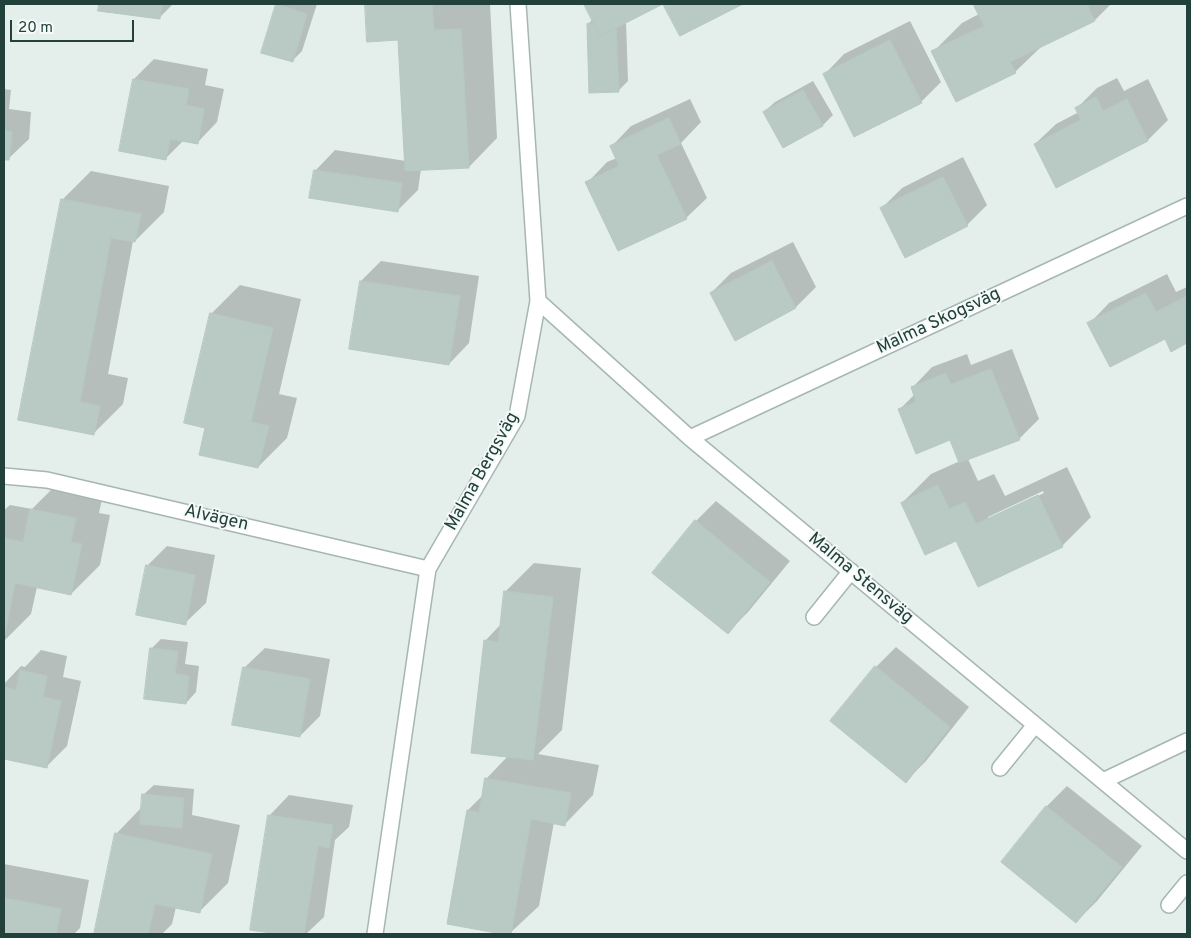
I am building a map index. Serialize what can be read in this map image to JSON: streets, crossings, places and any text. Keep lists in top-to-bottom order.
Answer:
{
  "streets": {
    "street": [
      "Malma Skogsväg",
      "Malma Bergsväg",
      "Alvägen",
      "Malma Stensväg"
    ]
  },
  "crossings": [
    ["Malma Skogsväg", "Malma Stensväg"],
    ["Malma Bergsväg", "Alvägen"],
    ["Malma Bergsväg", "Malma Stensväg"]
  ],
  "scale_bar": "20 m"
}
